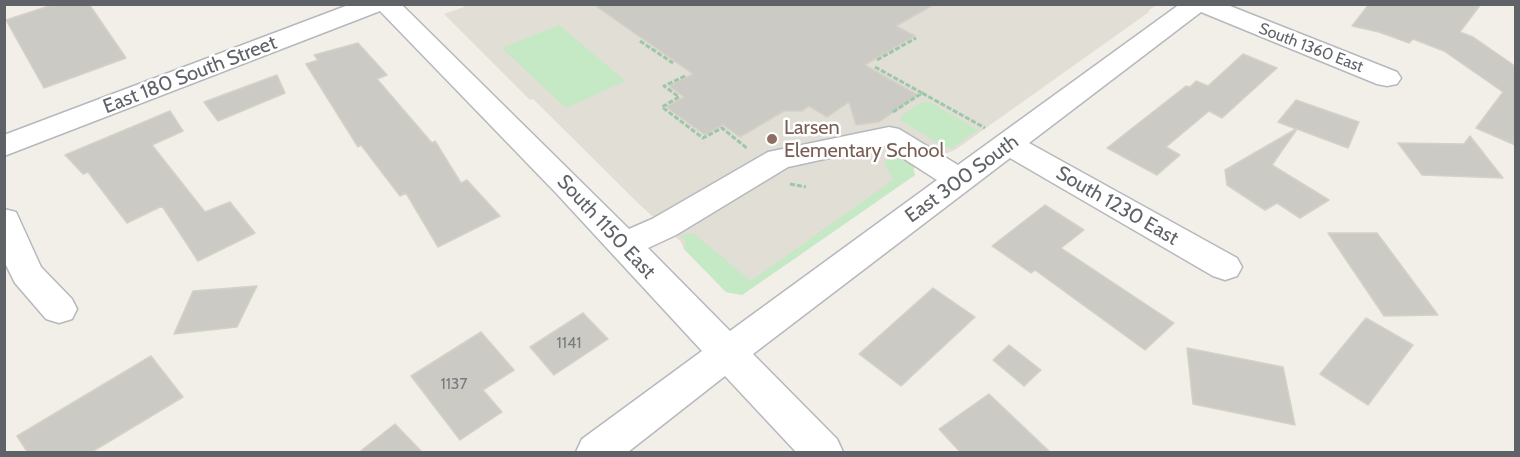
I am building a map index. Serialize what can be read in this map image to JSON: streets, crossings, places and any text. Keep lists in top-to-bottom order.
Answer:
{
  "streets": {
    "street": [
      "South 1360 East",
      "East 180 South Street",
      "East 300 South",
      "South 1230 East",
      "South 1150 East"
    ]
  },
  "crossings": [
    ["East 300 South", "South 1230 East"],
    ["East 300 South", "South 1150 East"]
  ],
  "places": ["Larsen Elementary School"],
  "house_numbers": ["1141", "1137"]
}
